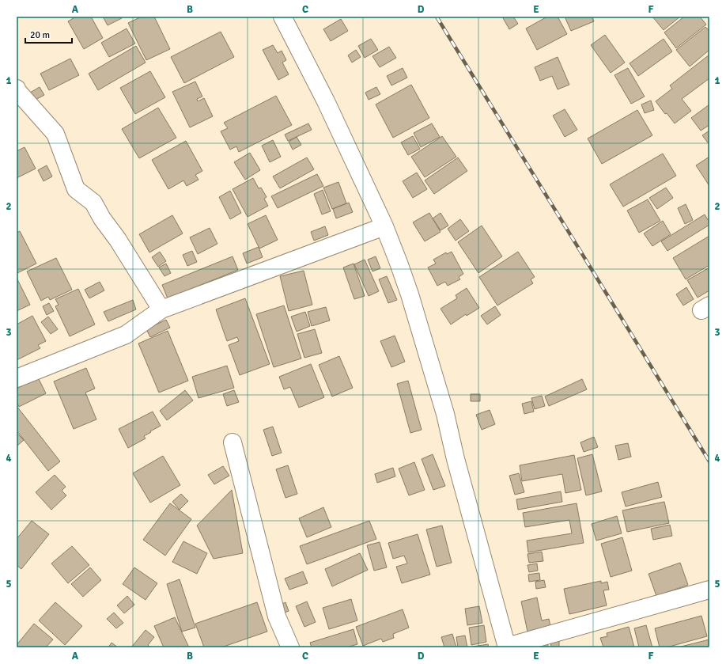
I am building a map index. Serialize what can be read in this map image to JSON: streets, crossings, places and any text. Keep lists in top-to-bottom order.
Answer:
{
  "scale_bar": "20 m",
  "grid": {
    "columns": [
      "A",
      "B",
      "C",
      "D",
      "E",
      "F"
    ],
    "rows": [
      "1",
      "2",
      "3",
      "4",
      "5"
    ]
  }
}
